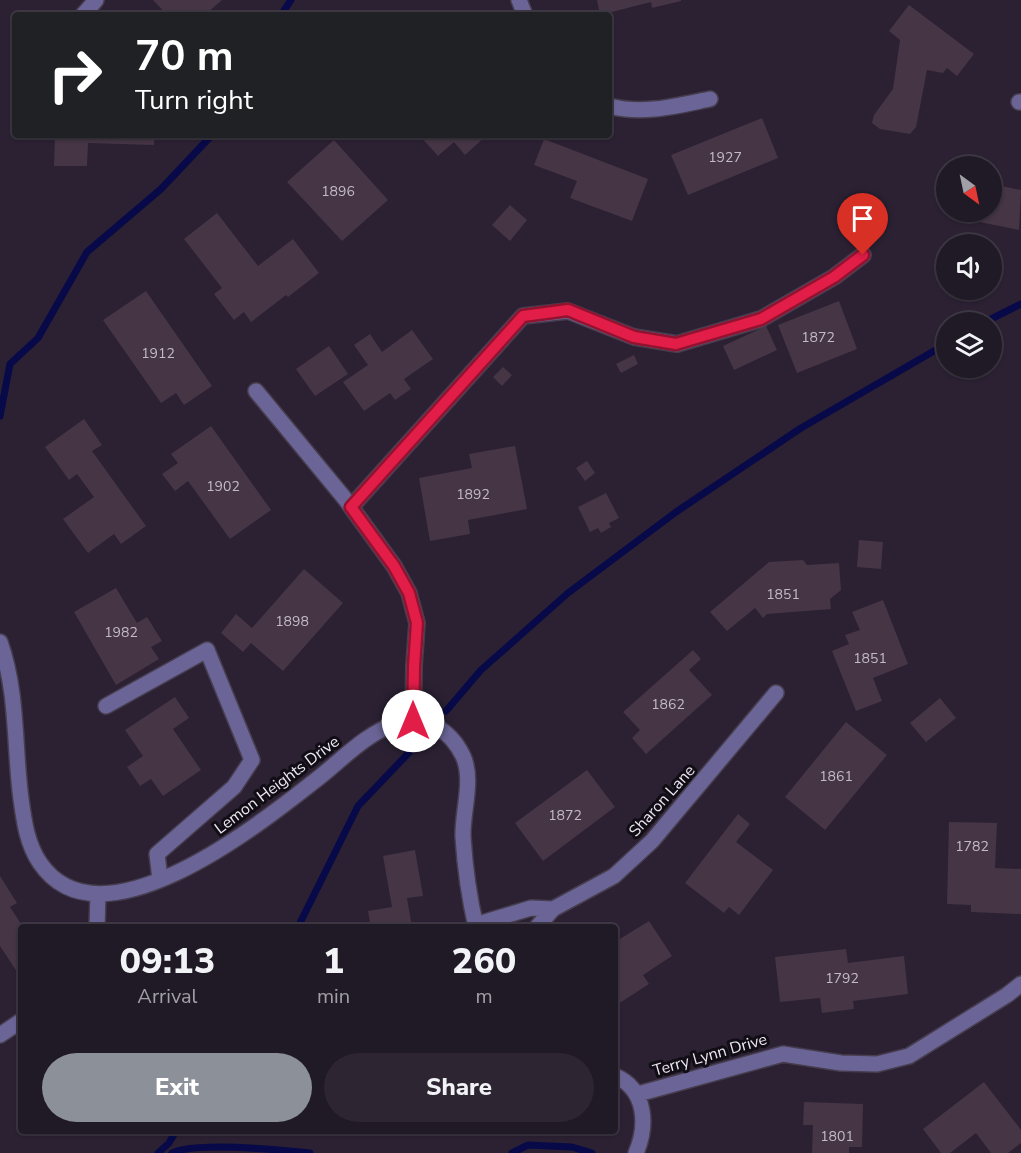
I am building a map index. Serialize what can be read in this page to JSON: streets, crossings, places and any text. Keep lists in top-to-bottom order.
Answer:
{
  "streets": {
    "street": ["Lemon Heights Drive", "Sharon Lane", "Terry Lynn Drive"]
  },
  "house_numbers": [
    "1927",
    "1896",
    "1872",
    "1912",
    "1902",
    "1892",
    "1851",
    "1898",
    "1982",
    "1851",
    "1862",
    "1861",
    "1872",
    "1782",
    "1792",
    "1801"
  ],
  "north": "bottom right",
  "page": {
    "turn": ["70 m", "Turn right"],
    "eta": [
      "09:13",
      "Arrival",
      "1",
      "min",
      "260",
      "m"
    ],
    "buttons": ["Exit", "Share"]
  }
}
